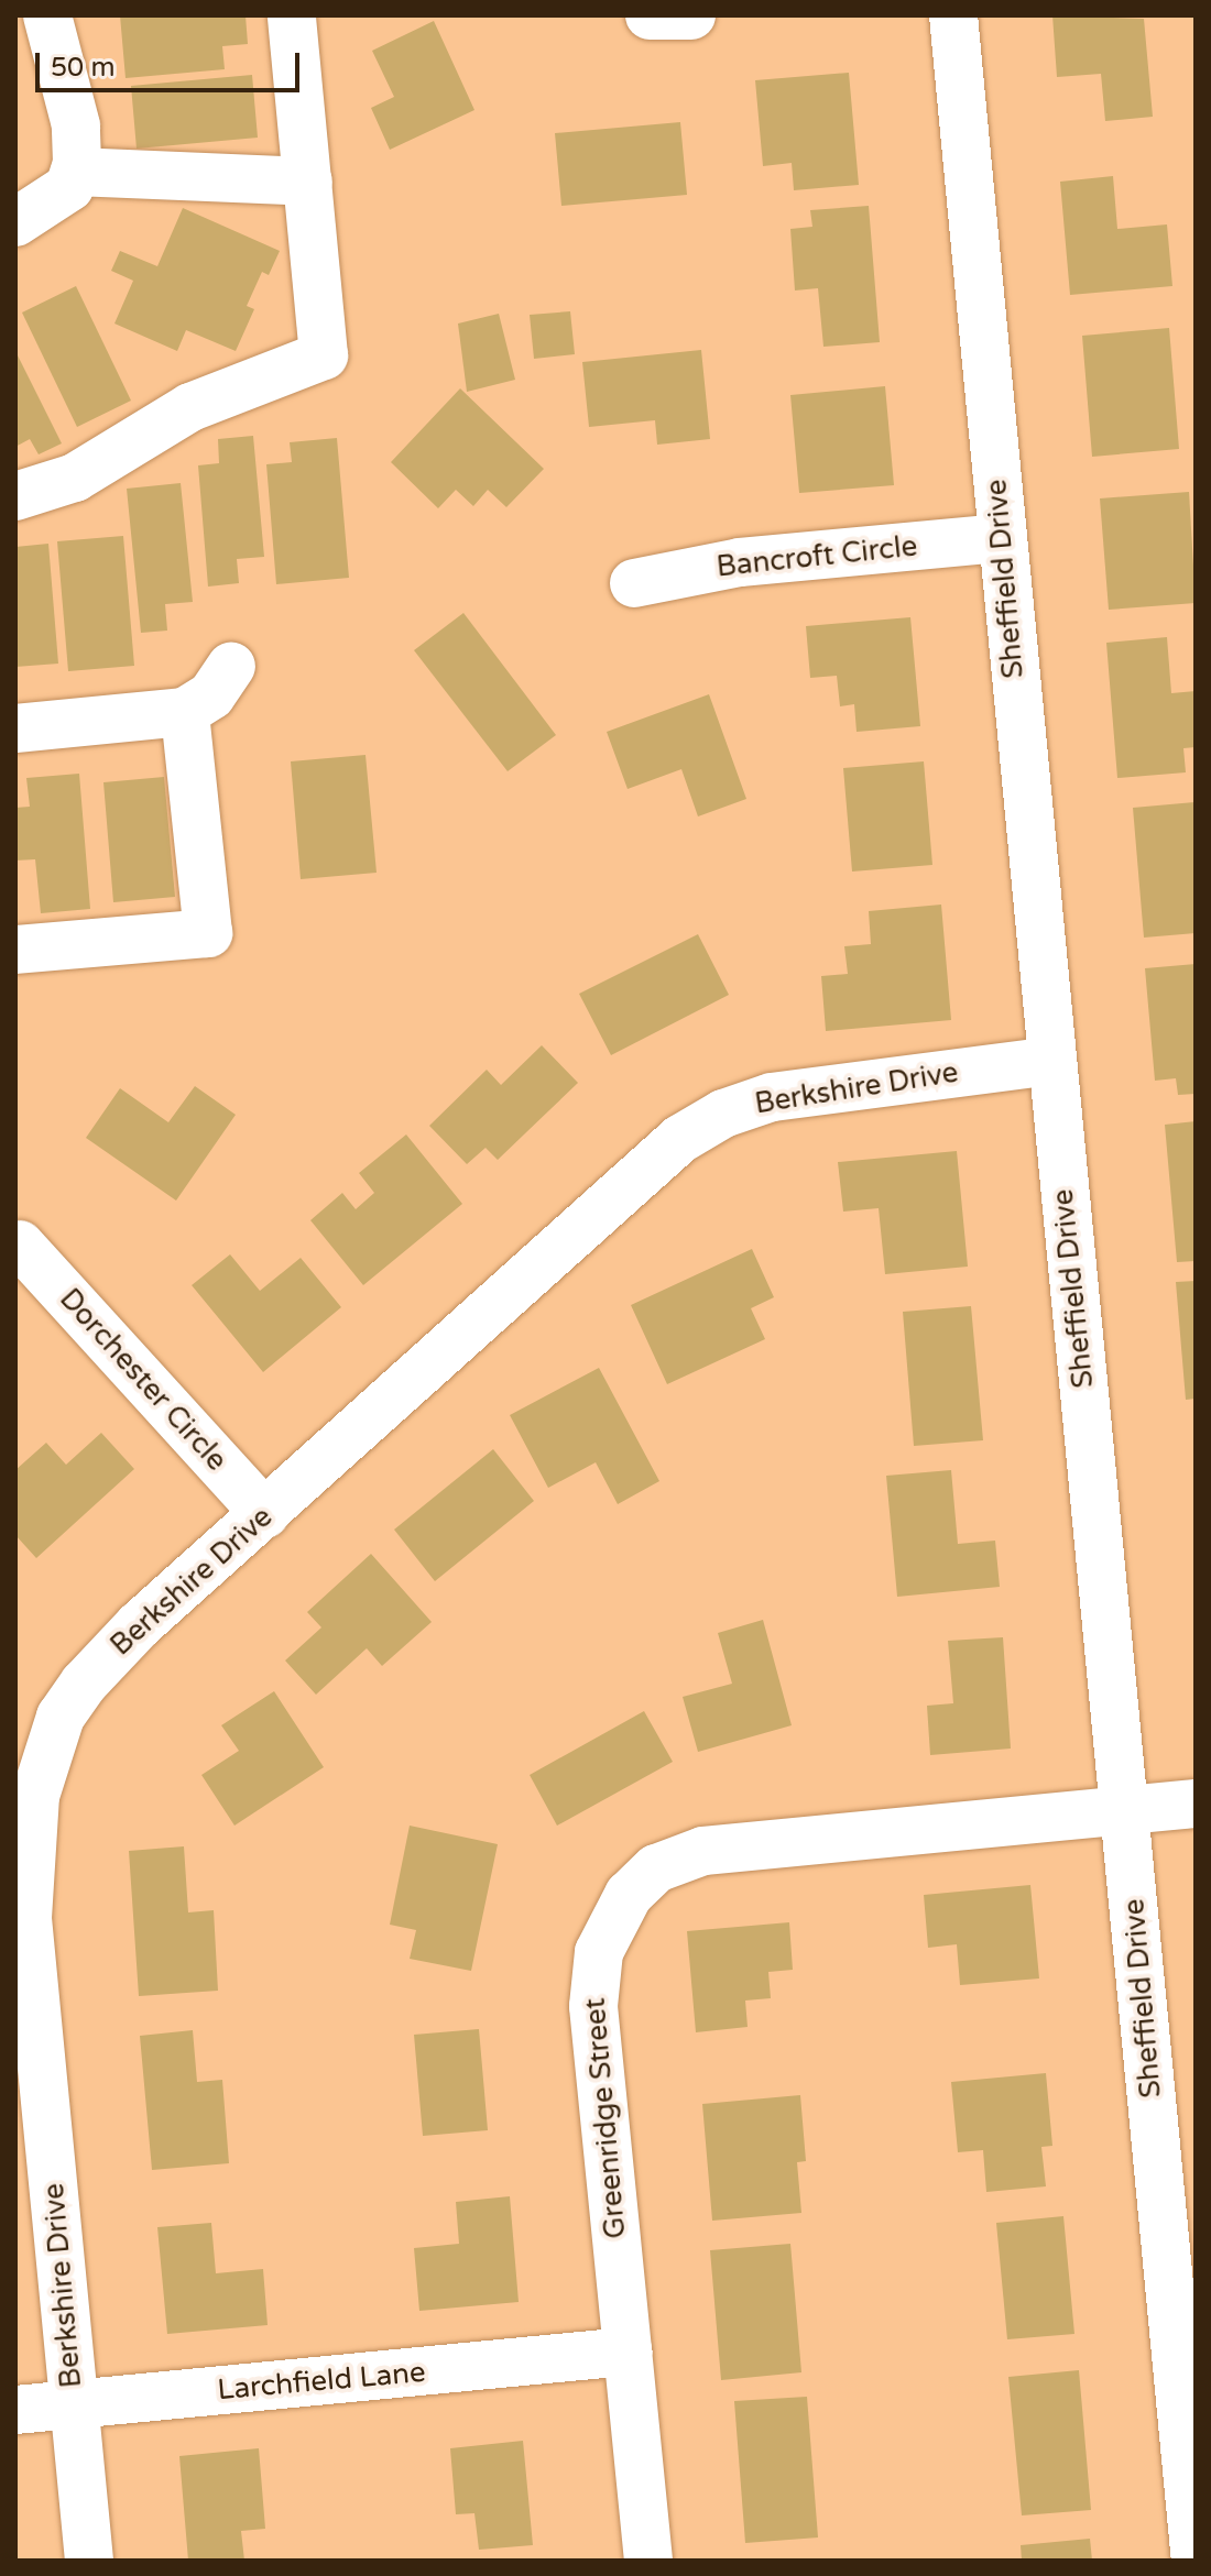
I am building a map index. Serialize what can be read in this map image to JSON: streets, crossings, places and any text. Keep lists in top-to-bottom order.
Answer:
{
  "streets": {
    "street": [
      "Bancroft Circle",
      "Sheffield Drive",
      "Berkshire Drive",
      "Dorchester Circle",
      "Greenridge Street",
      "Larchfield Lane"
    ]
  },
  "crossings": [
    ["Bancroft Circle", "Sheffield Drive"],
    ["Sheffield Drive", "Berkshire Drive"],
    ["Sheffield Drive", "Greenridge Street"],
    ["Berkshire Drive", "Dorchester Circle"],
    ["Berkshire Drive", "Larchfield Lane"],
    ["Greenridge Street", "Larchfield Lane"]
  ],
  "scale_bar": "50 m"
}
